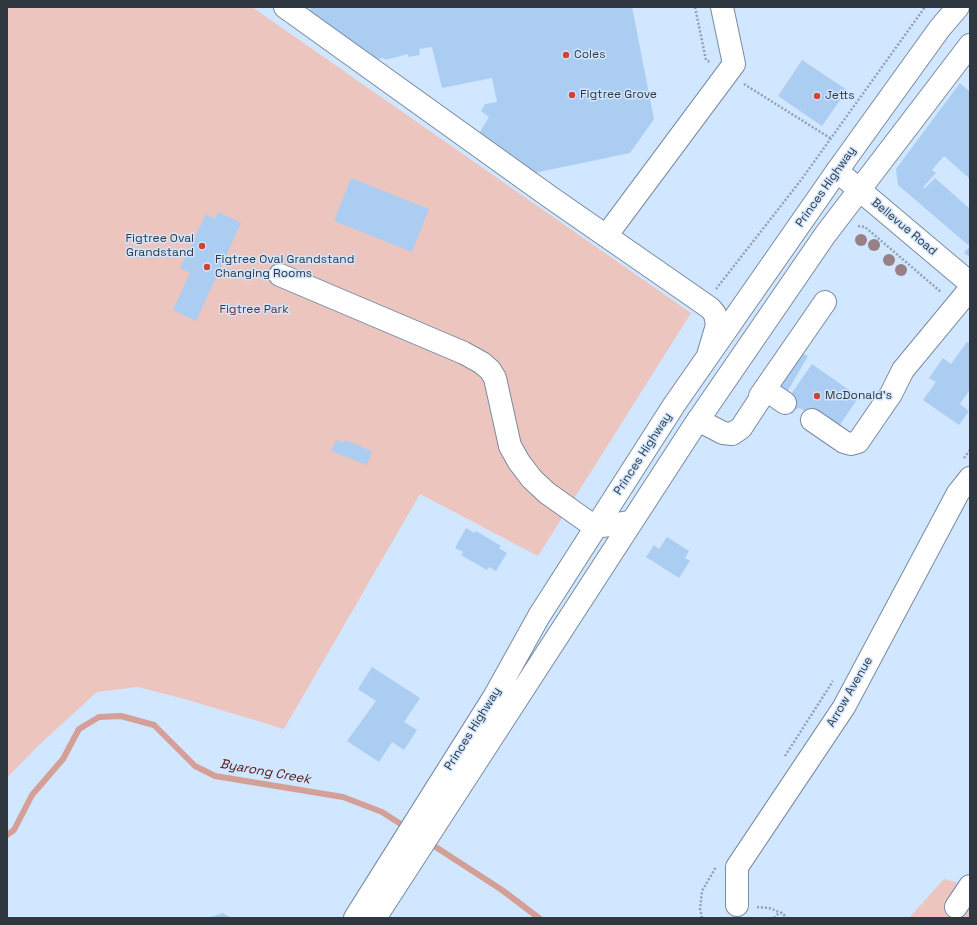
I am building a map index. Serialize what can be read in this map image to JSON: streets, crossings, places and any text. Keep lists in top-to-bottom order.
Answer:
{
  "streets": {
    "main road": ["Princes Highway", "Bellevue Road", "Arrow Avenue"]
  },
  "crossings": [
    ["Princes Highway", "Bellevue Road"]
  ],
  "water": ["Byarong Creek"],
  "parks": ["Figtree Park"],
  "places": [
    "Coles",
    "Figtree Grove",
    "Jetts",
    "Figtree Oval Grandstand",
    "Figtree Oval Grandstand Changing Rooms",
    "McDonald's"
  ]
}
